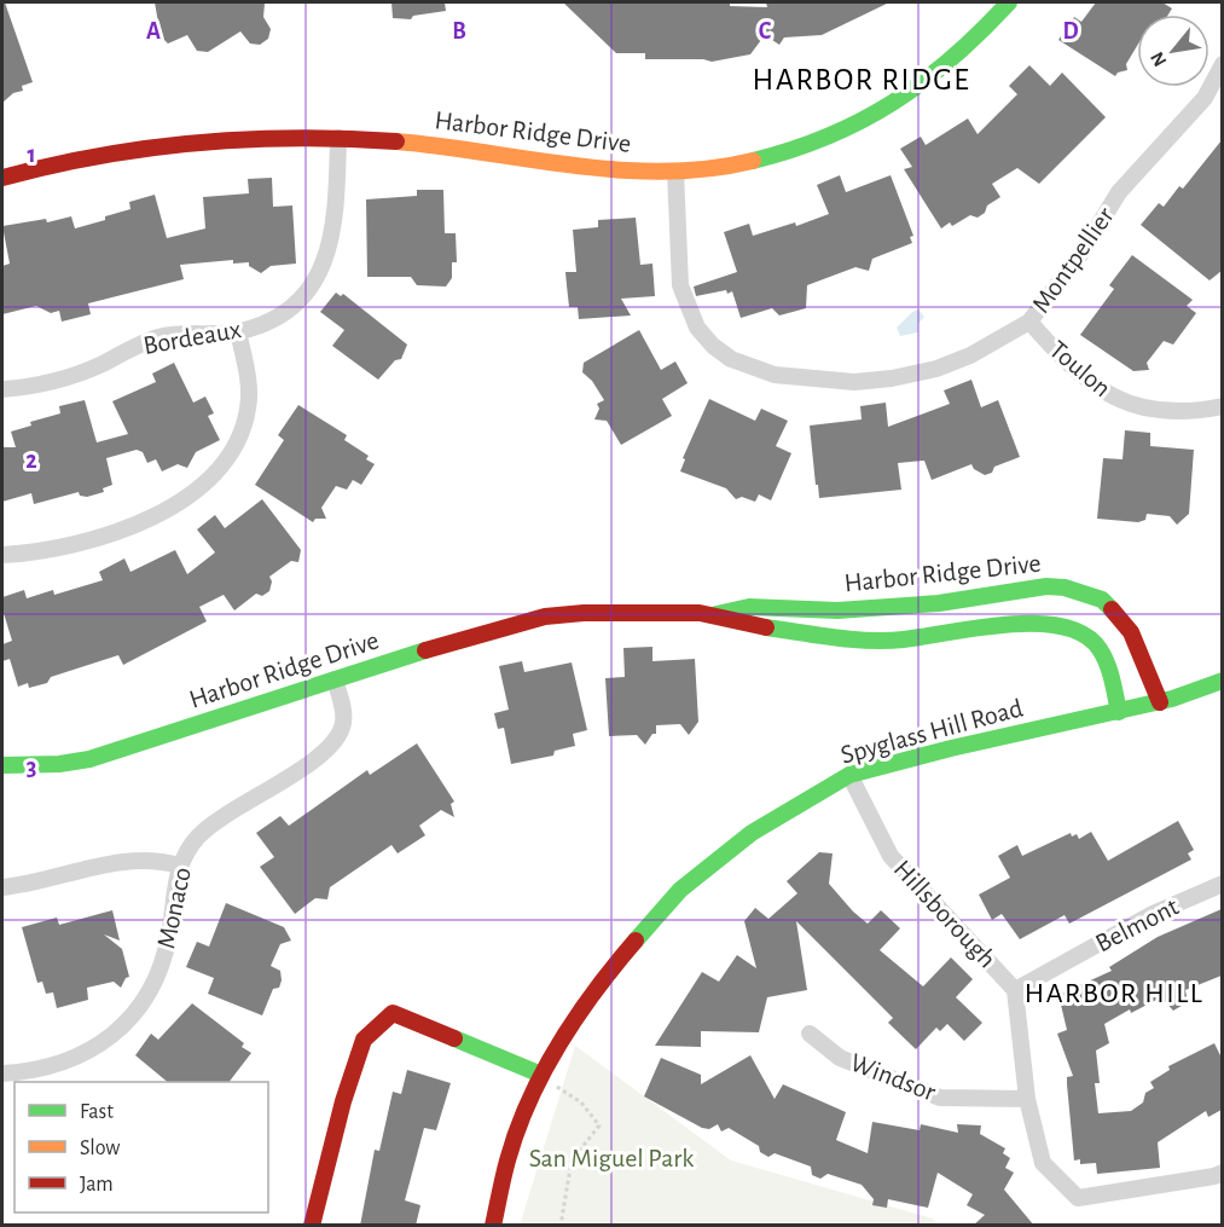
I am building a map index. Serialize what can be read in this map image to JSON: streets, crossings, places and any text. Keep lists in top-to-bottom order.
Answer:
{
  "streets": {
    "street": [
      "Harbor Ridge Drive",
      "Montpellier",
      "Bordeaux",
      "Toulon",
      "Spyglass Hill Road",
      "Monaco",
      "Hillsborough",
      "Belmont",
      "Windsor"
    ]
  },
  "crossings": [
    ["Harbor Ridge Drive", "Montpellier"],
    ["Harbor Ridge Drive", "Bordeaux"],
    ["Harbor Ridge Drive", "Spyglass Hill Road"],
    ["Harbor Ridge Drive", "Monaco"],
    ["Montpellier", "Toulon"],
    ["Spyglass Hill Road", "Hillsborough"],
    ["Hillsborough", "Belmont"],
    ["Hillsborough", "Windsor"]
  ],
  "districts": ["HARBOR RIDGE", "HARBOR HILL"],
  "parks": ["San Miguel Park"],
  "legend": ["Fast", "Slow", "Jam"],
  "north": "bottom left",
  "grid": {
    "columns": [
      "A",
      "B",
      "C",
      "D"
    ],
    "rows": ["1", "2", "3"]
  }
}
